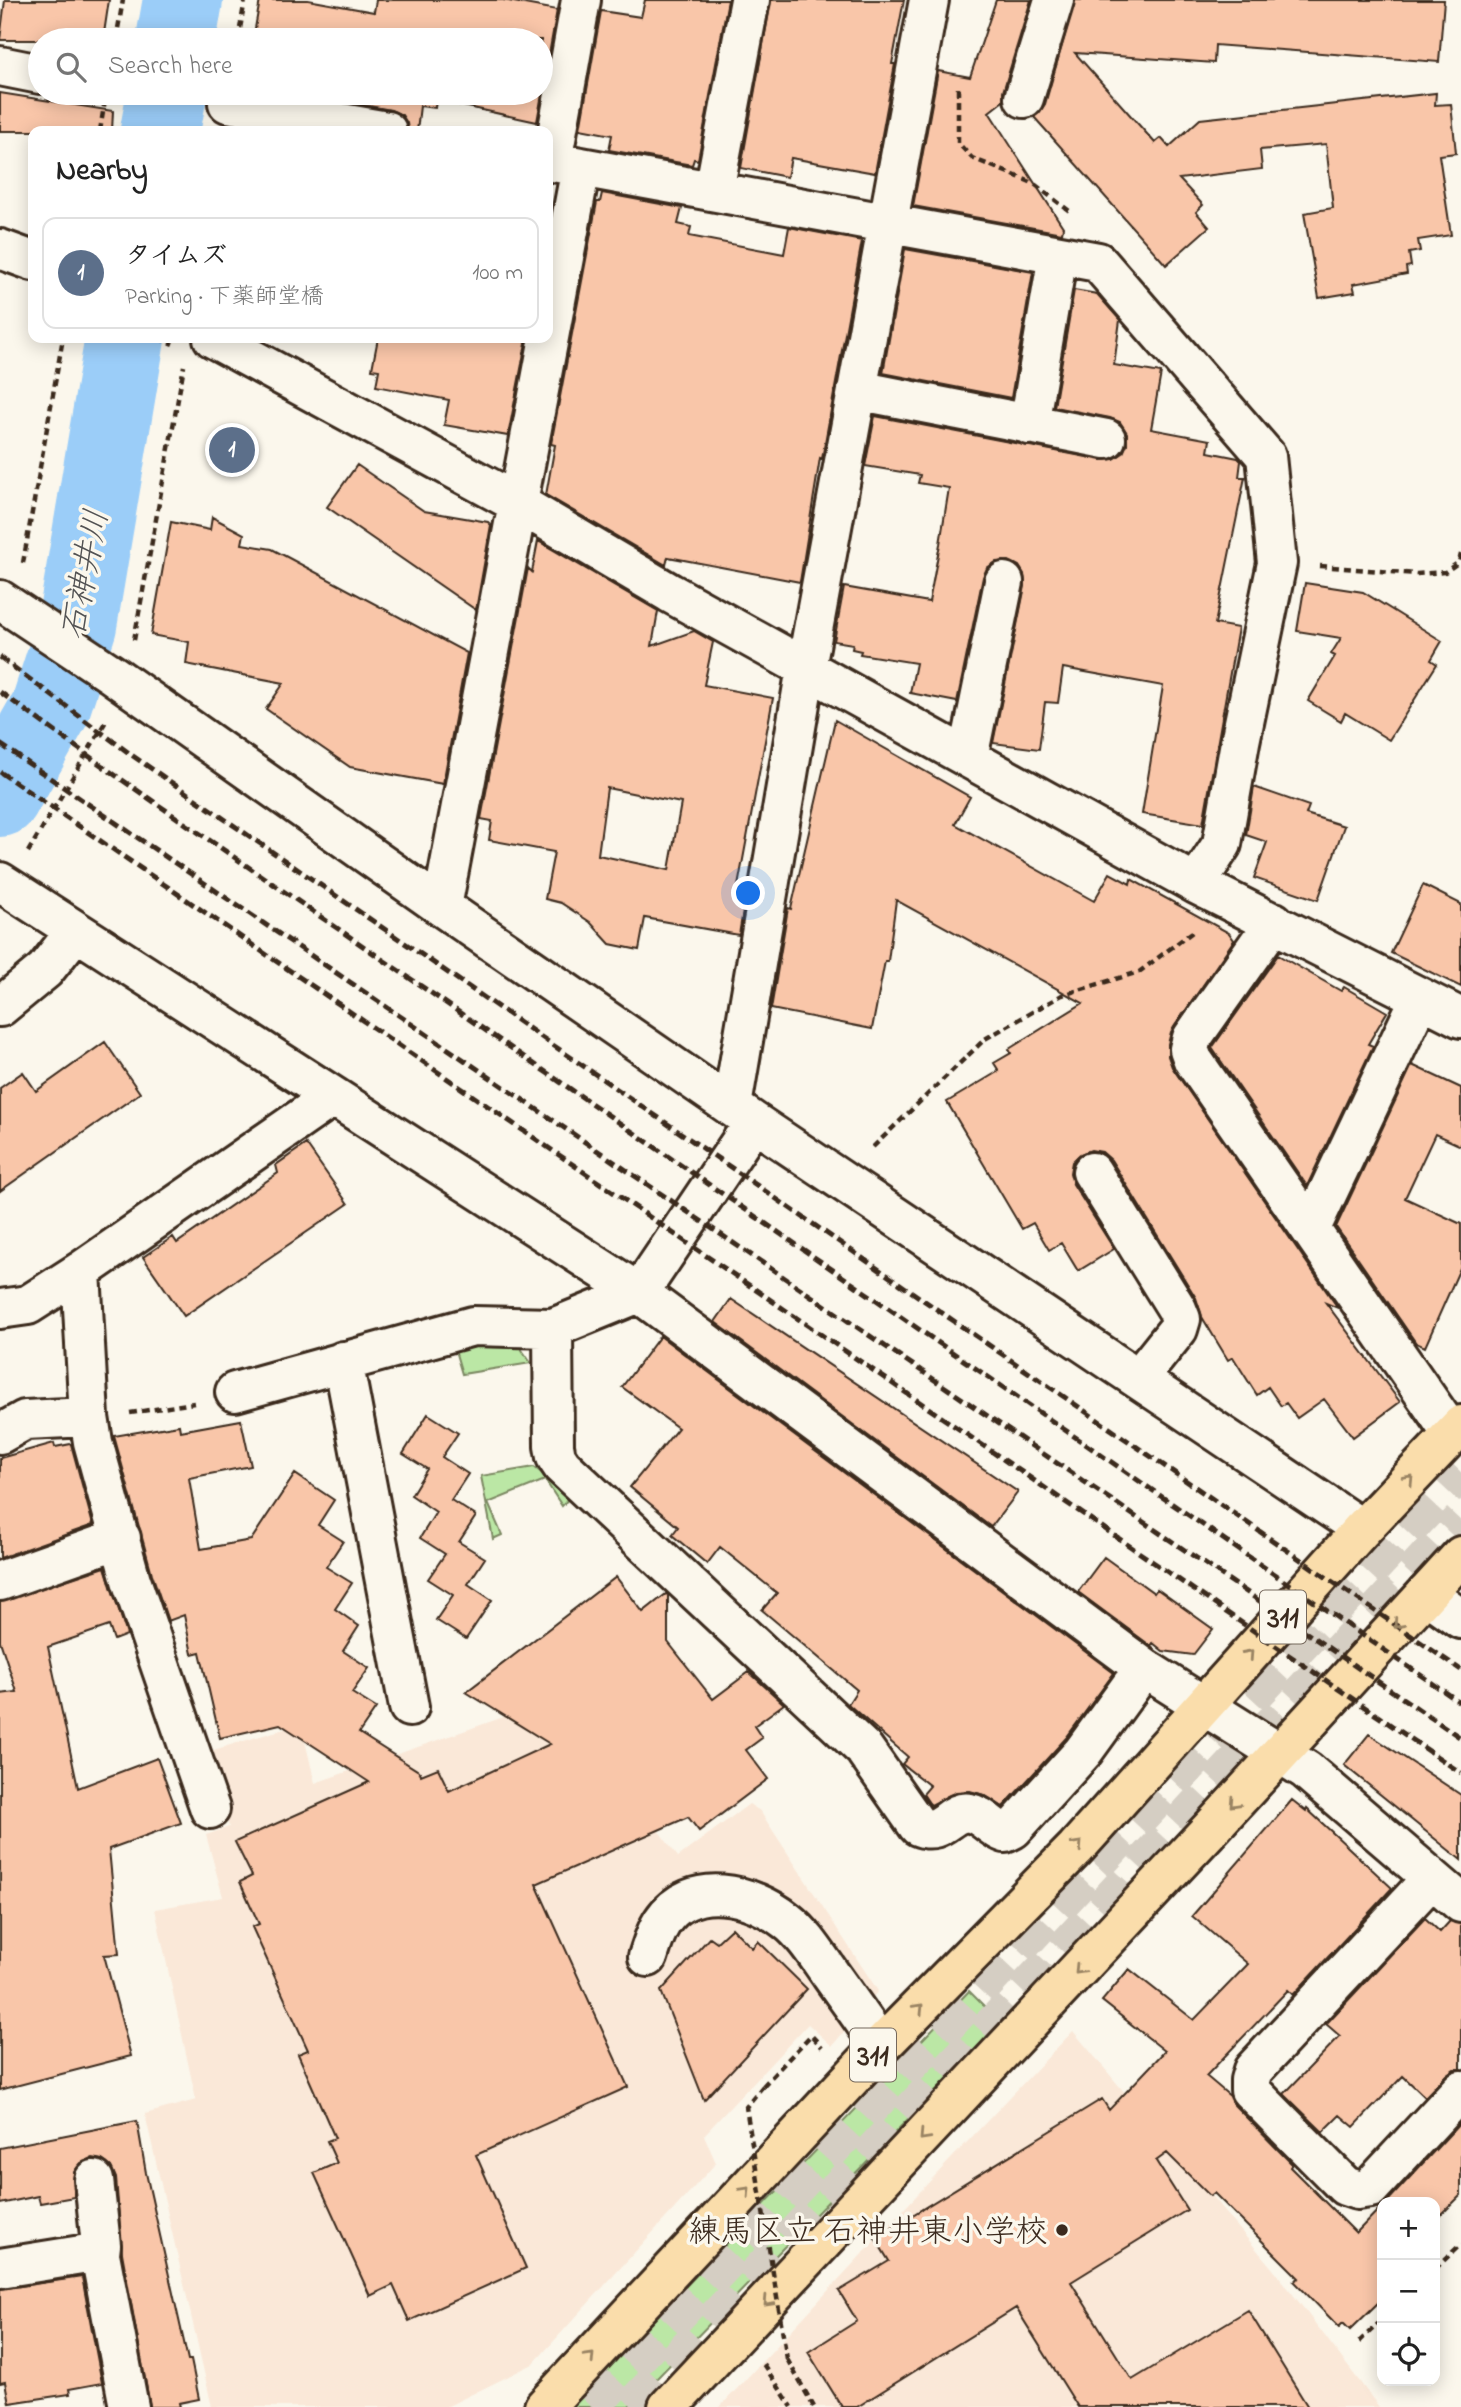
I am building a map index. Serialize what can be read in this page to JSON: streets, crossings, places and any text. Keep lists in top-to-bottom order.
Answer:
{
  "streets": {
    "main road": ["311"]
  },
  "water": ["石神井川"],
  "places": ["練馬区立 石神井東小学校"],
  "page": {
    "search": "Search here",
    "heading": "Nearby",
    "list": [
      {
        "mark": "1",
        "name": "タイムズ",
        "note": "Parking · 下薬師堂橋",
        "value": "100 m"
      }
    ],
    "pins": "1",
    "map_buttons": ["+", "−"]
  }
}
